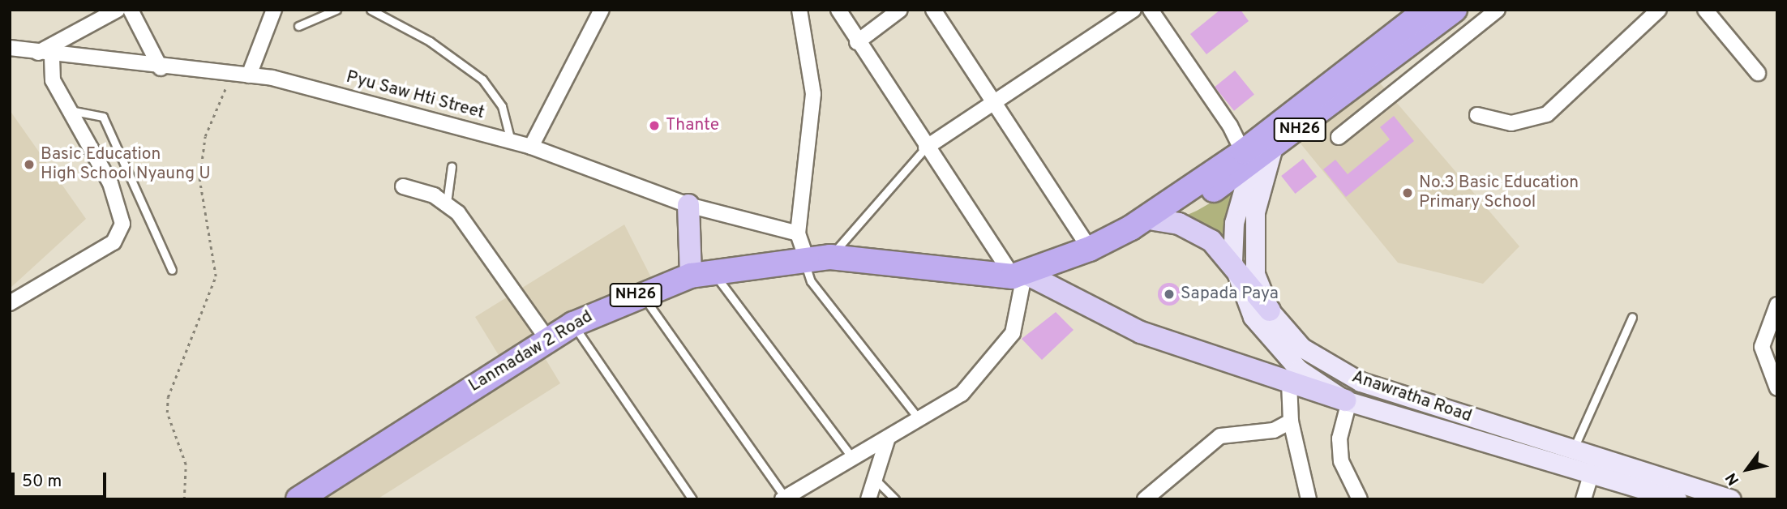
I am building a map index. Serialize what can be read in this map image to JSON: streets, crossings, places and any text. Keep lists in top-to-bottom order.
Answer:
{
  "streets": {
    "highway": ["NH26", "Lanmadaw 2 Road"],
    "main road": ["Anawratha Road"],
    "street": ["Pyu Saw Hti Street"]
  },
  "crossings": [
    ["NH26", "Lanmadaw 2 Road"],
    ["NH26", "Anawratha Road"]
  ],
  "places": [
    "Thante",
    "Basic Education High School Nyaung U",
    "No.3 Basic Education Primary School",
    "Sapada Paya"
  ],
  "scale_bar": "50 m",
  "north": "bottom left"
}
